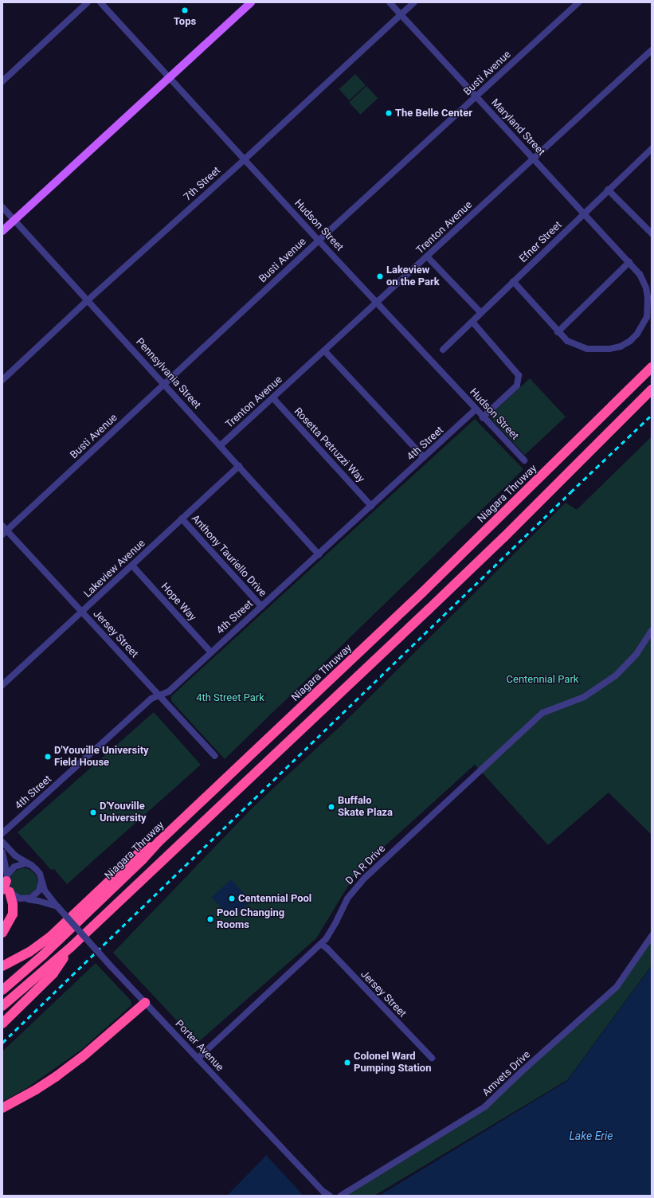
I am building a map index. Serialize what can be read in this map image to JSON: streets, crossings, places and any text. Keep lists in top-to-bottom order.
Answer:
{
  "streets": {
    "highway": ["Niagara Thruway"],
    "street": [
      "Busti Avenue",
      "Maryland Street",
      "7th Street",
      "Hudson Street",
      "Trenton Avenue",
      "Efner Street",
      "Pennsylvania Street",
      "4th Street",
      "Rosetta Petruzzi Way",
      "Anthony Tauriello Drive",
      "Lakeview Avenue",
      "Hope Way",
      "Jersey Street",
      "D A R Drive",
      "Porter Avenue",
      "Amvets Drive"
    ]
  },
  "crossings": [
    ["Busti Avenue", "Maryland Street"],
    ["Busti Avenue", "Hudson Street"],
    ["Busti Avenue", "Pennsylvania Street"],
    ["Busti Avenue", "Jersey Street"],
    ["Maryland Street", "7th Street"],
    ["Maryland Street", "Trenton Avenue"],
    ["Maryland Street", "Efner Street"],
    ["7th Street", "Hudson Street"],
    ["7th Street", "Pennsylvania Street"],
    ["Hudson Street", "Trenton Avenue"],
    ["Hudson Street", "4th Street"],
    ["Trenton Avenue", "Pennsylvania Street"],
    ["Trenton Avenue", "Rosetta Petruzzi Way"],
    ["Pennsylvania Street", "4th Street"],
    ["Pennsylvania Street", "Lakeview Avenue"],
    ["4th Street", "Rosetta Petruzzi Way"],
    ["4th Street", "Anthony Tauriello Drive"],
    ["4th Street", "Hope Way"],
    ["4th Street", "Jersey Street"],
    ["Anthony Tauriello Drive", "Lakeview Avenue"],
    ["Lakeview Avenue", "Hope Way"],
    ["Lakeview Avenue", "Jersey Street"],
    ["Jersey Street", "D A R Drive"],
    ["D A R Drive", "Porter Avenue"]
  ],
  "water": ["Lake Erie"],
  "parks": ["Centennial Park", "4th Street Park"],
  "places": [
    "Tops",
    "The Belle Center",
    "Lakeview on the Park",
    "D'Youville University Field House",
    "Buffalo Skate Plaza",
    "D'Youville University",
    "Centennial Pool",
    "Pool Changing Rooms",
    "Colonel Ward Pumping Station"
  ]
}
